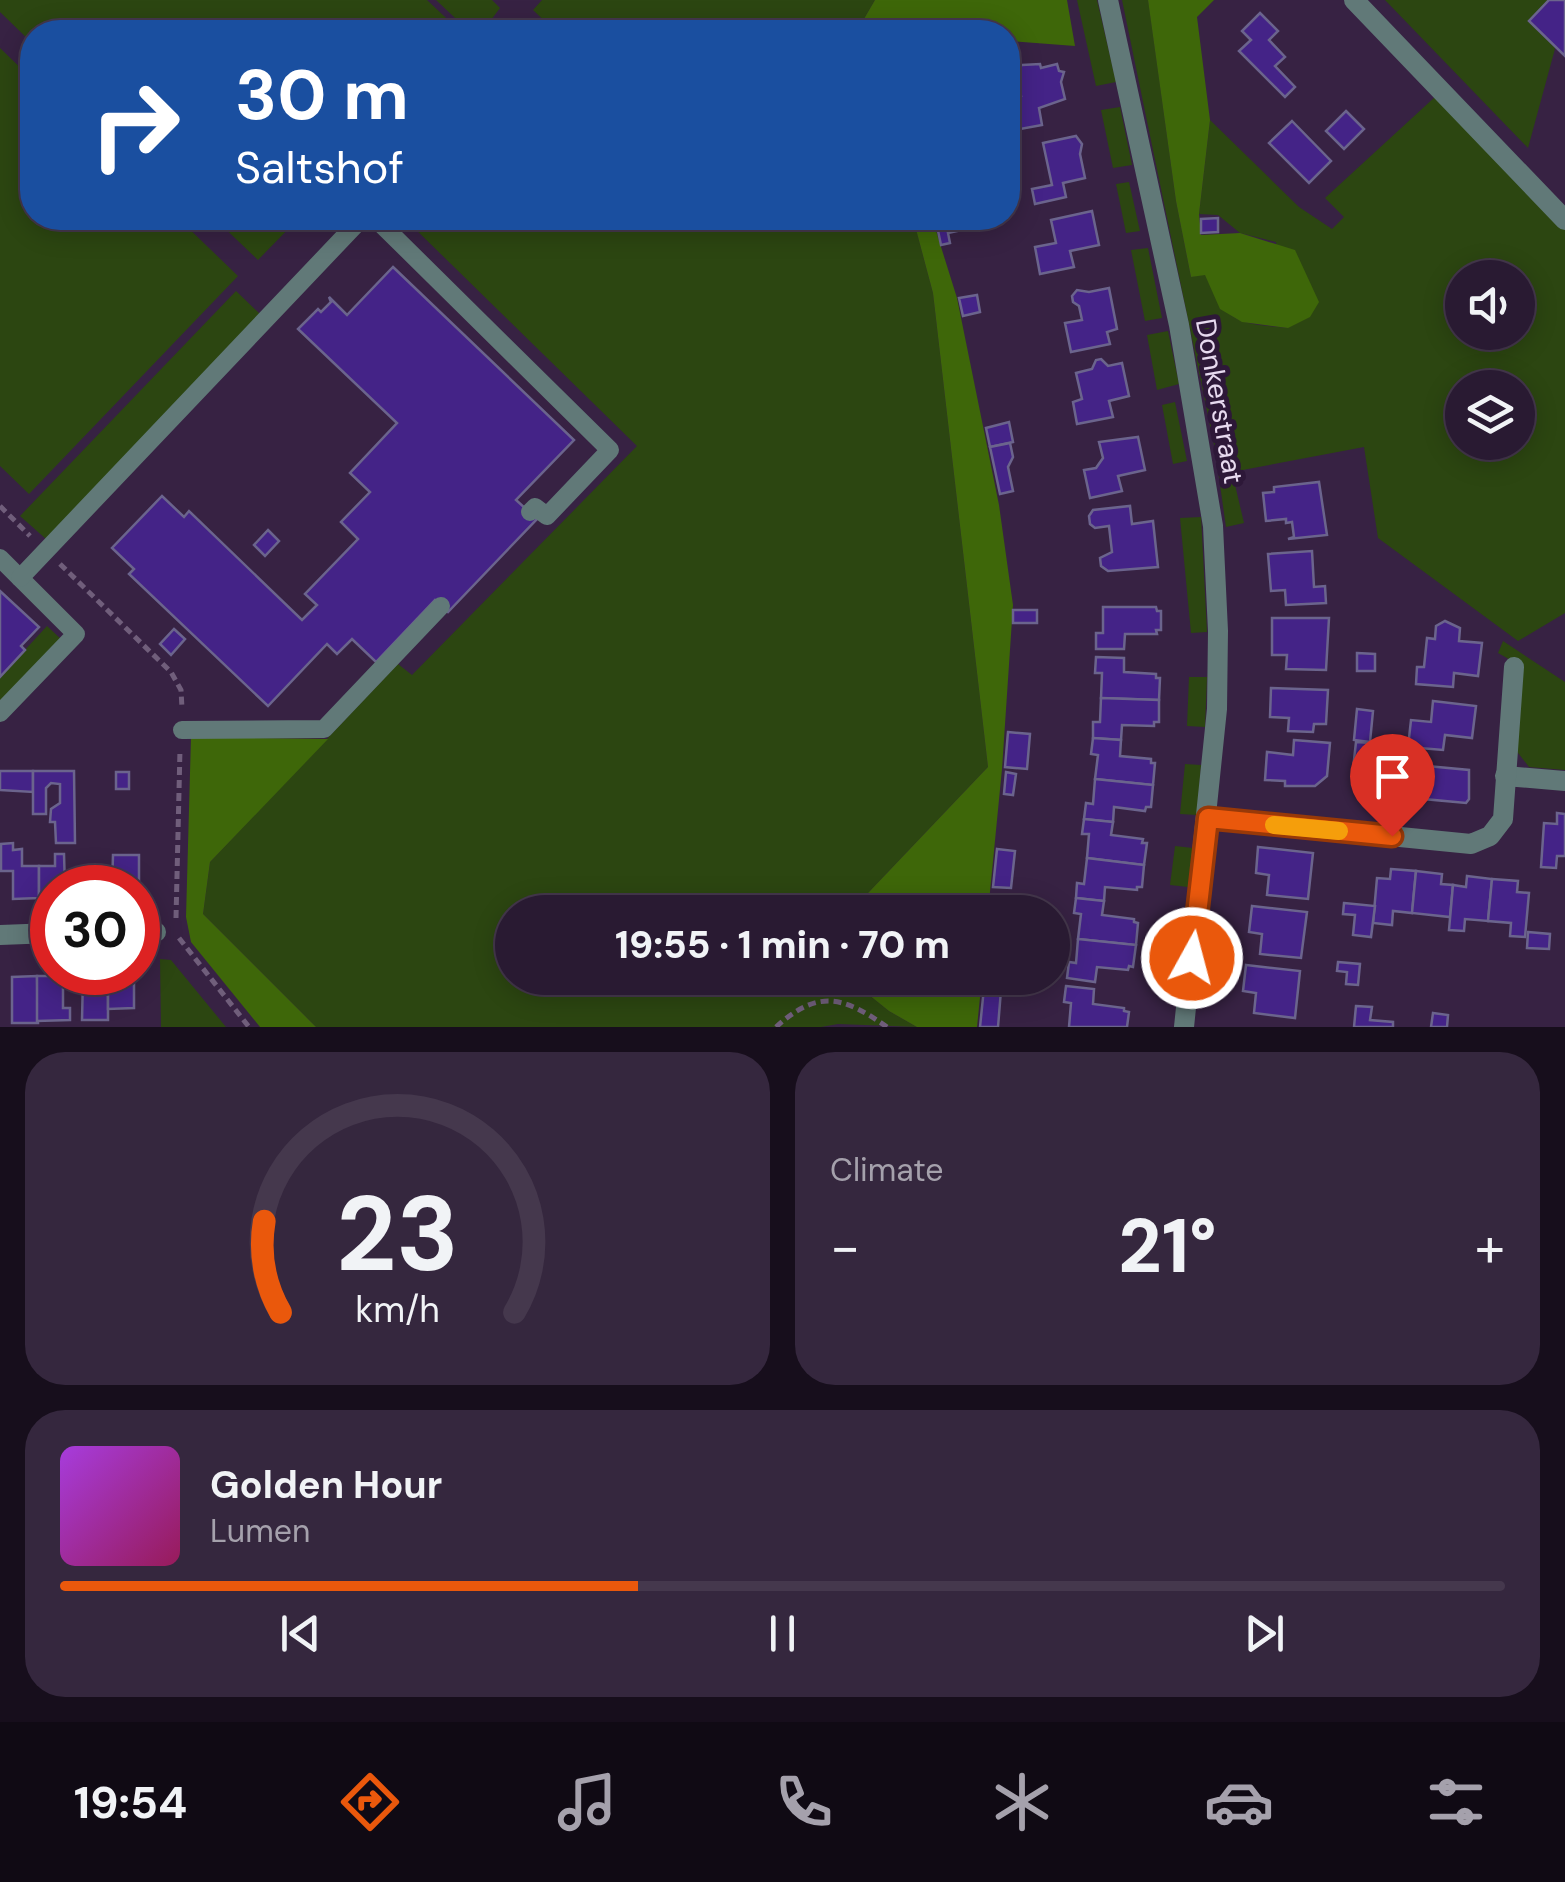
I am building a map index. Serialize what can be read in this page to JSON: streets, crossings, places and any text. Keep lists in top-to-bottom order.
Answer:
{
  "streets": {
    "street": ["Donkerstraat"]
  },
  "page": {
    "turn": ["30 m", "Saltshof"],
    "limit": "30",
    "trip": "19:55 · 1 min · 70 m",
    "tile": "Climate",
    "heat": ["−", "21°", "+"],
    "song": ["Golden Hour", "Lumen"],
    "tabs": "19:54",
    "gauge": ["23", "km/h"]
  }
}
